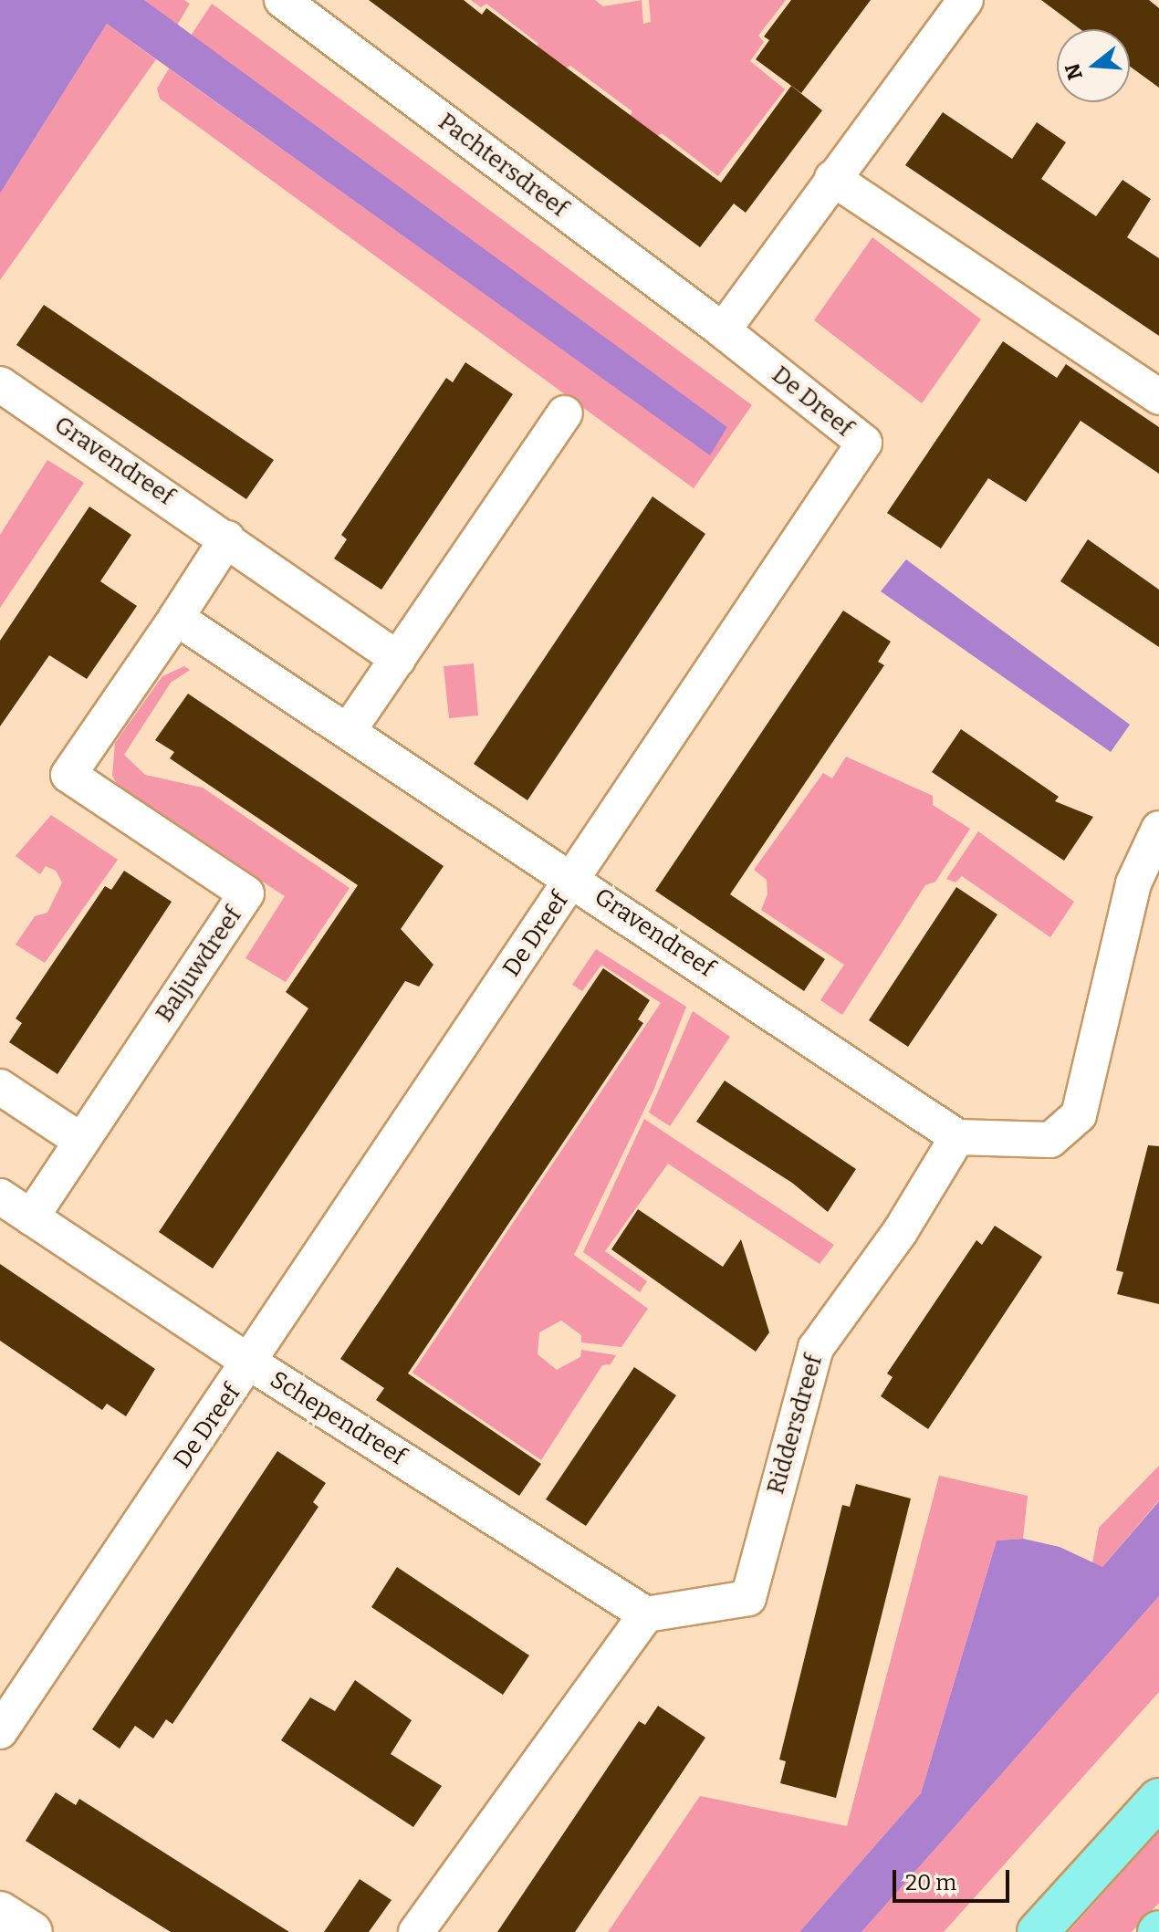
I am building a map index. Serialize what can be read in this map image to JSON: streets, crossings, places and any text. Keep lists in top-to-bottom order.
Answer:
{
  "streets": {
    "street": [
      "Pachtersdreef",
      "De Dreef",
      "Gravendreef",
      "Baljuwdreef",
      "Schependreef",
      "Riddersdreef"
    ]
  },
  "crossings": [
    ["Pachtersdreef", "De Dreef"],
    ["De Dreef", "Gravendreef"],
    ["De Dreef", "Schependreef"],
    ["Gravendreef", "Baljuwdreef"],
    ["Gravendreef", "Riddersdreef"],
    ["Schependreef", "Riddersdreef"]
  ],
  "scale_bar": "20 m",
  "north": "left"
}
